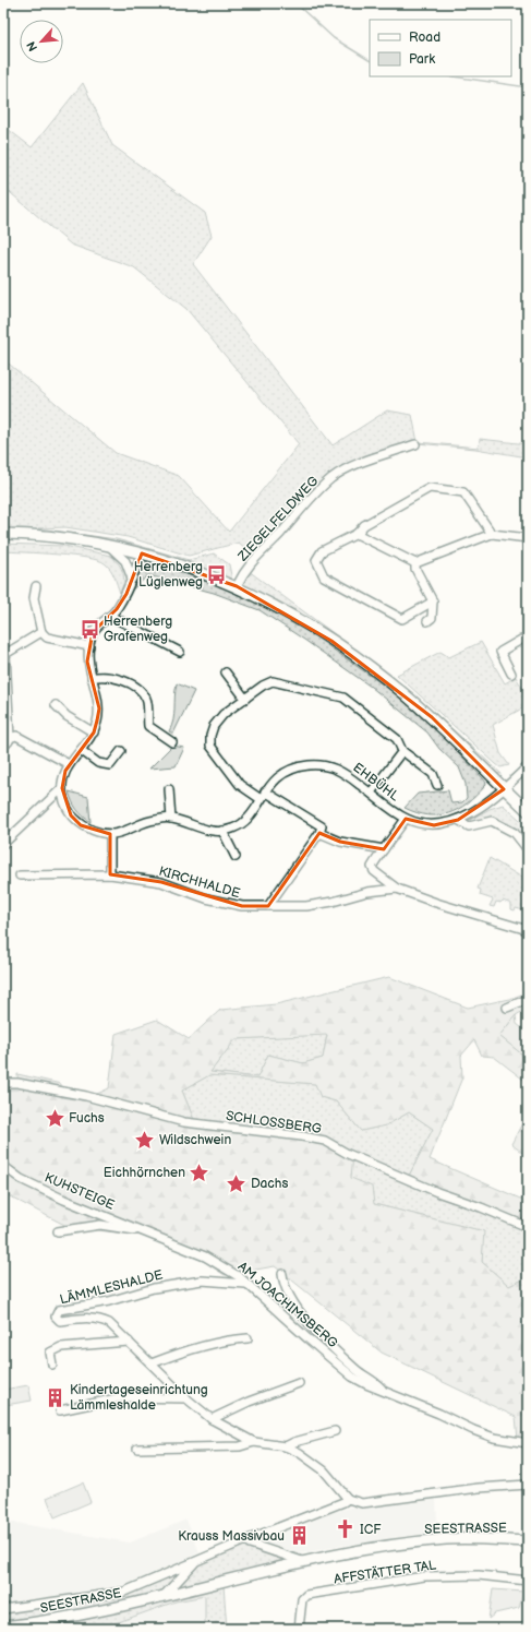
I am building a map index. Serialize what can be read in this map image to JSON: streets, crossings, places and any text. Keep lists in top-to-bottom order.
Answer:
{
  "streets": {
    "main road": ["SEESTRASSE"],
    "street": [
      "ZIEGELFELDWEG",
      "EHBÜHL",
      "KIRCHHALDE",
      "SCHLOSSBERG",
      "KUHSTEIGE",
      "LÄMMLESHALDE",
      "AM JOACHIMSBERG",
      "AFFSTÄTTER TAL"
    ]
  },
  "crossings": [
    ["KUHSTEIGE", "AM JOACHIMSBERG"],
    ["LÄMMLESHALDE", "AM JOACHIMSBERG"]
  ],
  "places": {
    "bus stop": ["Herrenberg Lüglenweg", "Herrenberg Grafenweg"],
    "place": [
      "Fuchs",
      "Wildschwein",
      "Eichhörnchen",
      "Dachs"
    ],
    "building": ["Kindertageseinrichtung Lämmleshalde", "Krauss Massivbau"],
    "church": ["ICF"]
  },
  "legend": ["Road", "Park"],
  "north": "bottom left"
}
